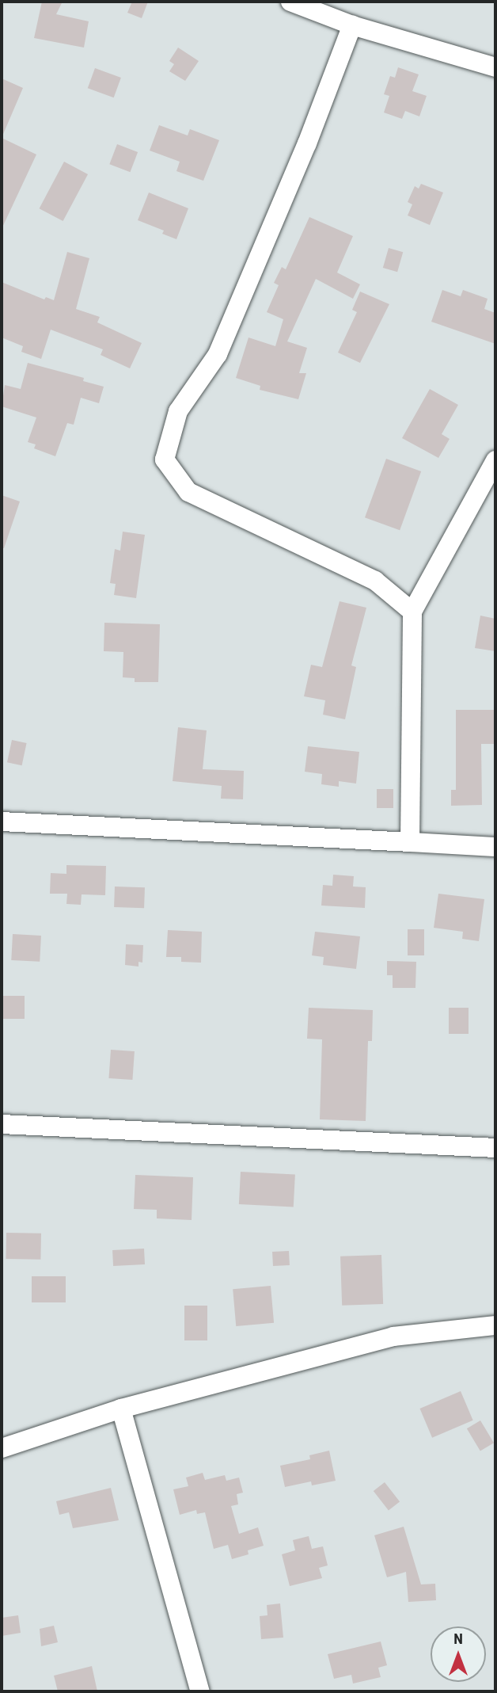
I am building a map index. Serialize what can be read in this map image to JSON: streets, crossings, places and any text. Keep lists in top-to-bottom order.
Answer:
{
  "north": "top"
}
